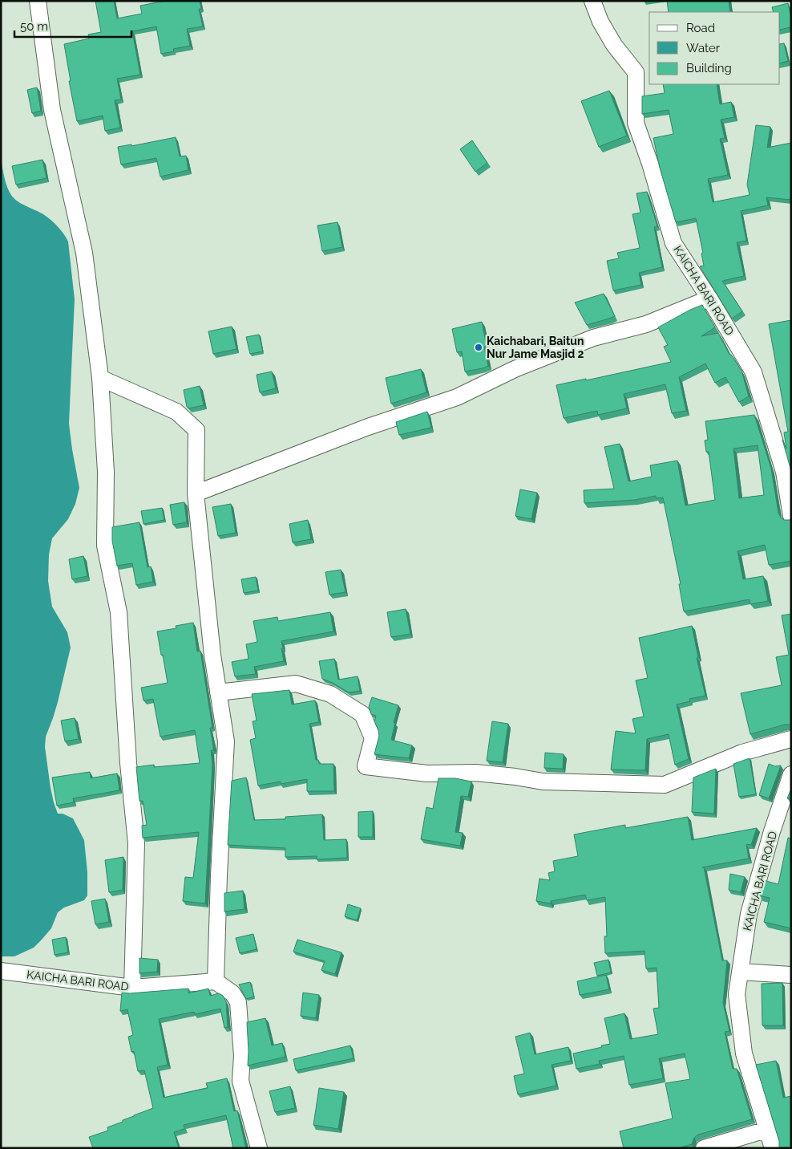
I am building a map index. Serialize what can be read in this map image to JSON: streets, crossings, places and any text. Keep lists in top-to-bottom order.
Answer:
{
  "streets": {
    "street": ["KAICHA BARI ROAD"]
  },
  "places": ["Kaichabari, Baitun Nur Jame Masjid 2"],
  "legend": ["Road", "Water", "Building"],
  "scale_bar": "50 m"
}
